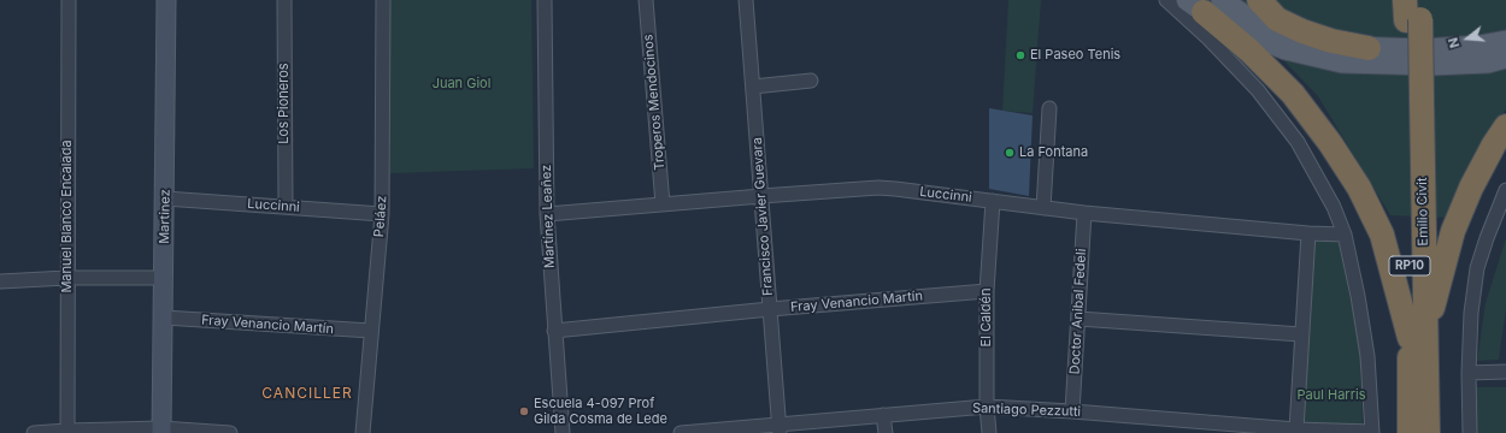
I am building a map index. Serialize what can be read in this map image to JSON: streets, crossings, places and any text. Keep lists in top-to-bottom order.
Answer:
{
  "streets": {
    "highway": ["Emilio Civit", "RP10"],
    "street": [
      "Troperos Mendocinos",
      "Los Pioneros",
      "Luccinni",
      "Manuel Blanco Encalada",
      "Martinez",
      "Peláez",
      "Martínez Leañez",
      "Francisco Javier Guevara",
      "Fray Venancio Martín",
      "Doctor Anibal Fedeli",
      "El Caldén",
      "Santiago Pezzutti"
    ]
  },
  "crossings": [
    ["Troperos Mendocinos", "Luccinni"],
    ["Los Pioneros", "Luccinni"],
    ["Luccinni", "Martinez"],
    ["Luccinni", "Peláez"],
    ["Luccinni", "Martínez Leañez"],
    ["Luccinni", "Francisco Javier Guevara"],
    ["Luccinni", "Doctor Anibal Fedeli"],
    ["Luccinni", "El Caldén"],
    ["Martinez", "Fray Venancio Martín"],
    ["Peláez", "Fray Venancio Martín"],
    ["Martínez Leañez", "Fray Venancio Martín"],
    ["Francisco Javier Guevara", "Fray Venancio Martín"],
    ["Francisco Javier Guevara", "Santiago Pezzutti"],
    ["Fray Venancio Martín", "El Caldén"],
    ["Doctor Anibal Fedeli", "Santiago Pezzutti"],
    ["El Caldén", "Santiago Pezzutti"]
  ],
  "districts": ["CANCILLER"],
  "parks": ["Juan Giol", "Paul Harris"],
  "places": ["El Paseo Tenis", "La Fontana", "Escuela 4-097 Prof Gilda Cosma de Lede"],
  "north": "left"
}
